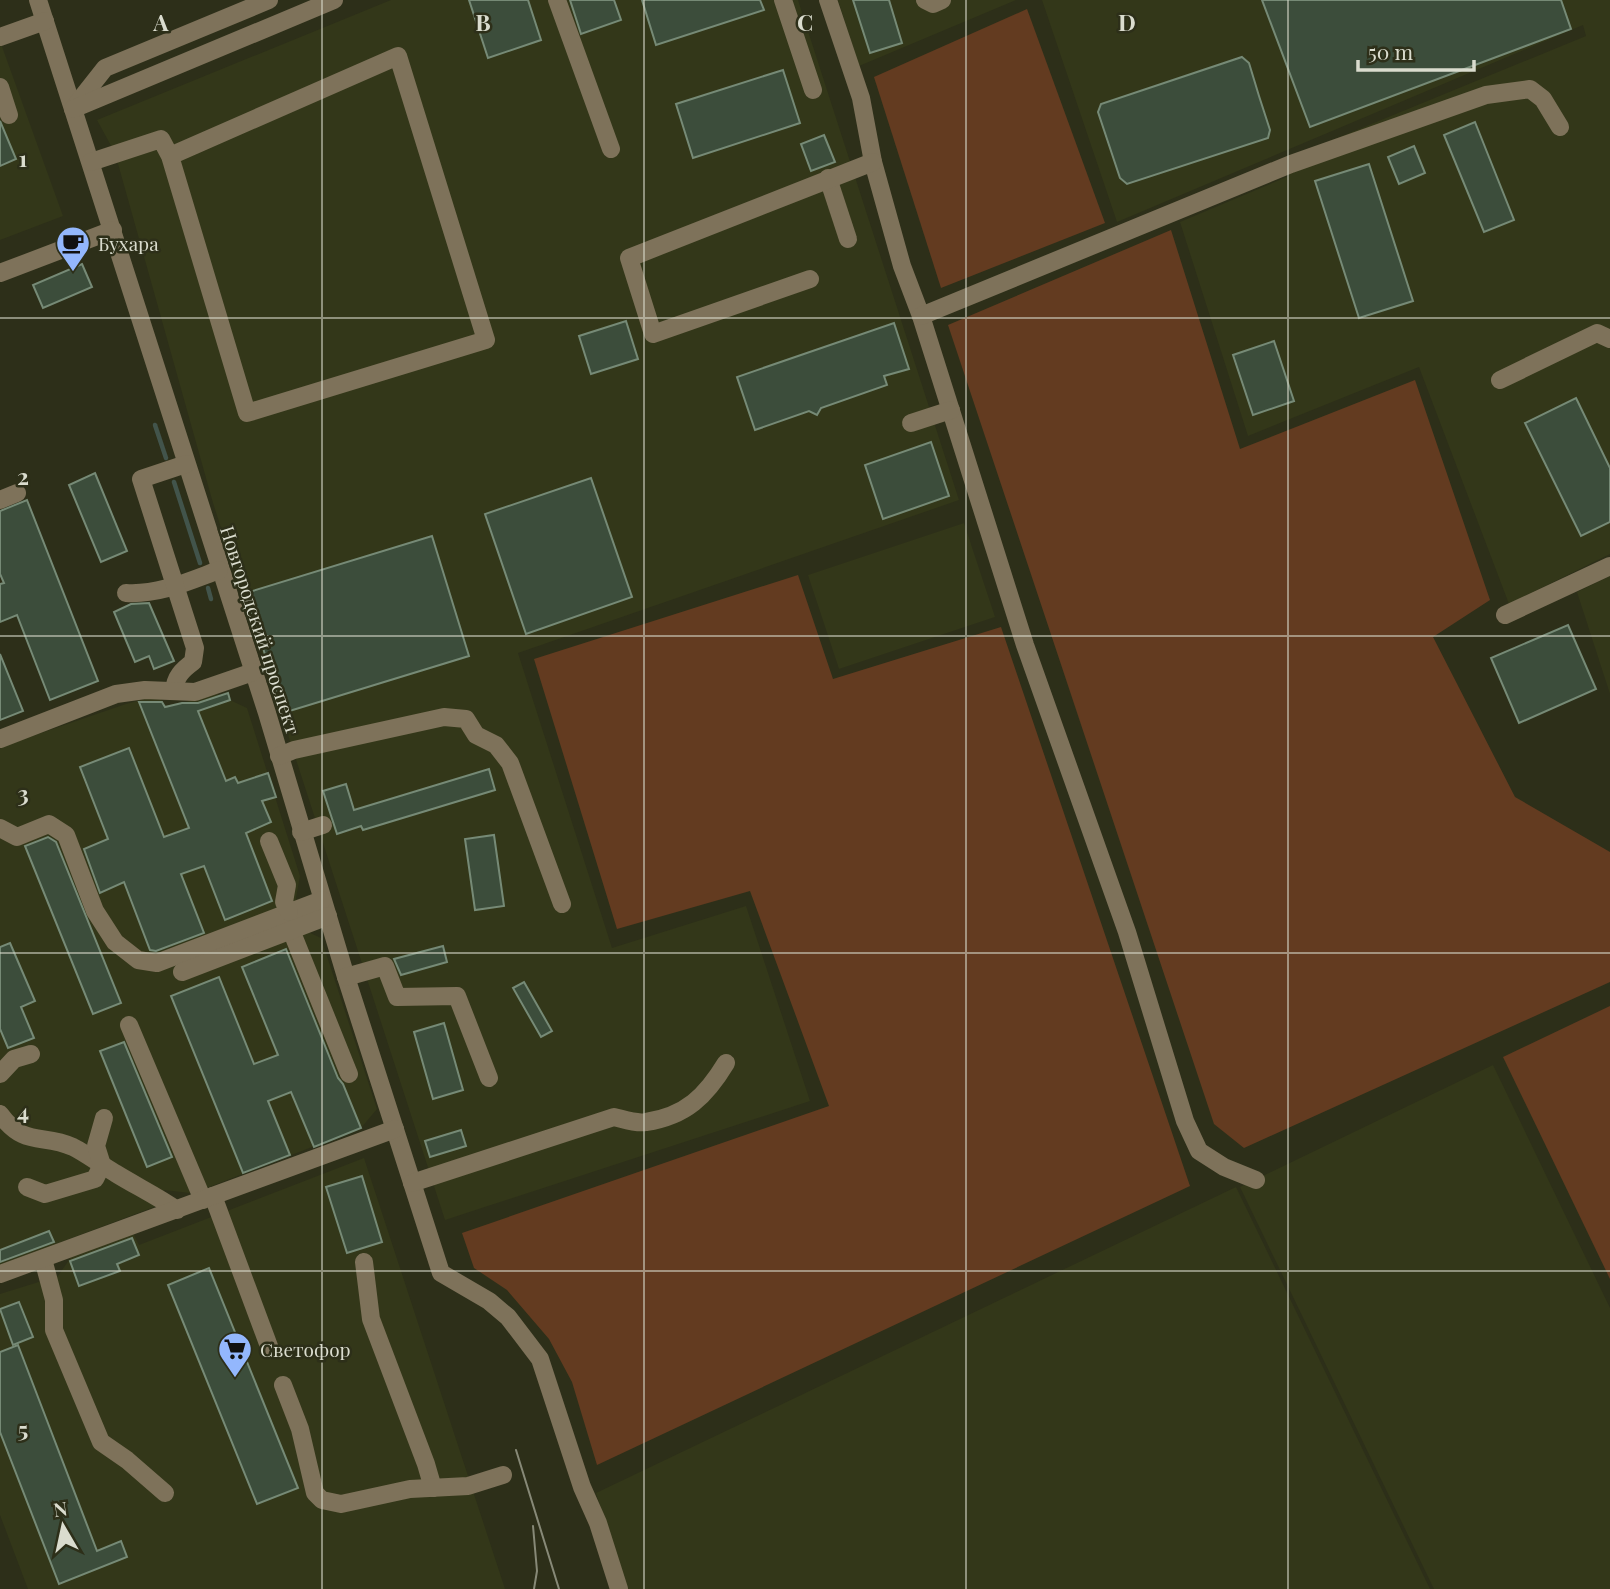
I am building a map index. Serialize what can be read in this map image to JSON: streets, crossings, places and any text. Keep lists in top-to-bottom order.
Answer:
{
  "streets": {
    "street": ["Новгородский проспект"]
  },
  "places": {
    "cafe": ["Бухара"],
    "supermarket": ["Светофор"]
  },
  "scale_bar": "50 m",
  "north": "top",
  "grid": {
    "columns": [
      "A",
      "B",
      "C",
      "D"
    ],
    "rows": [
      "1",
      "2",
      "3",
      "4",
      "5"
    ]
  }
}
